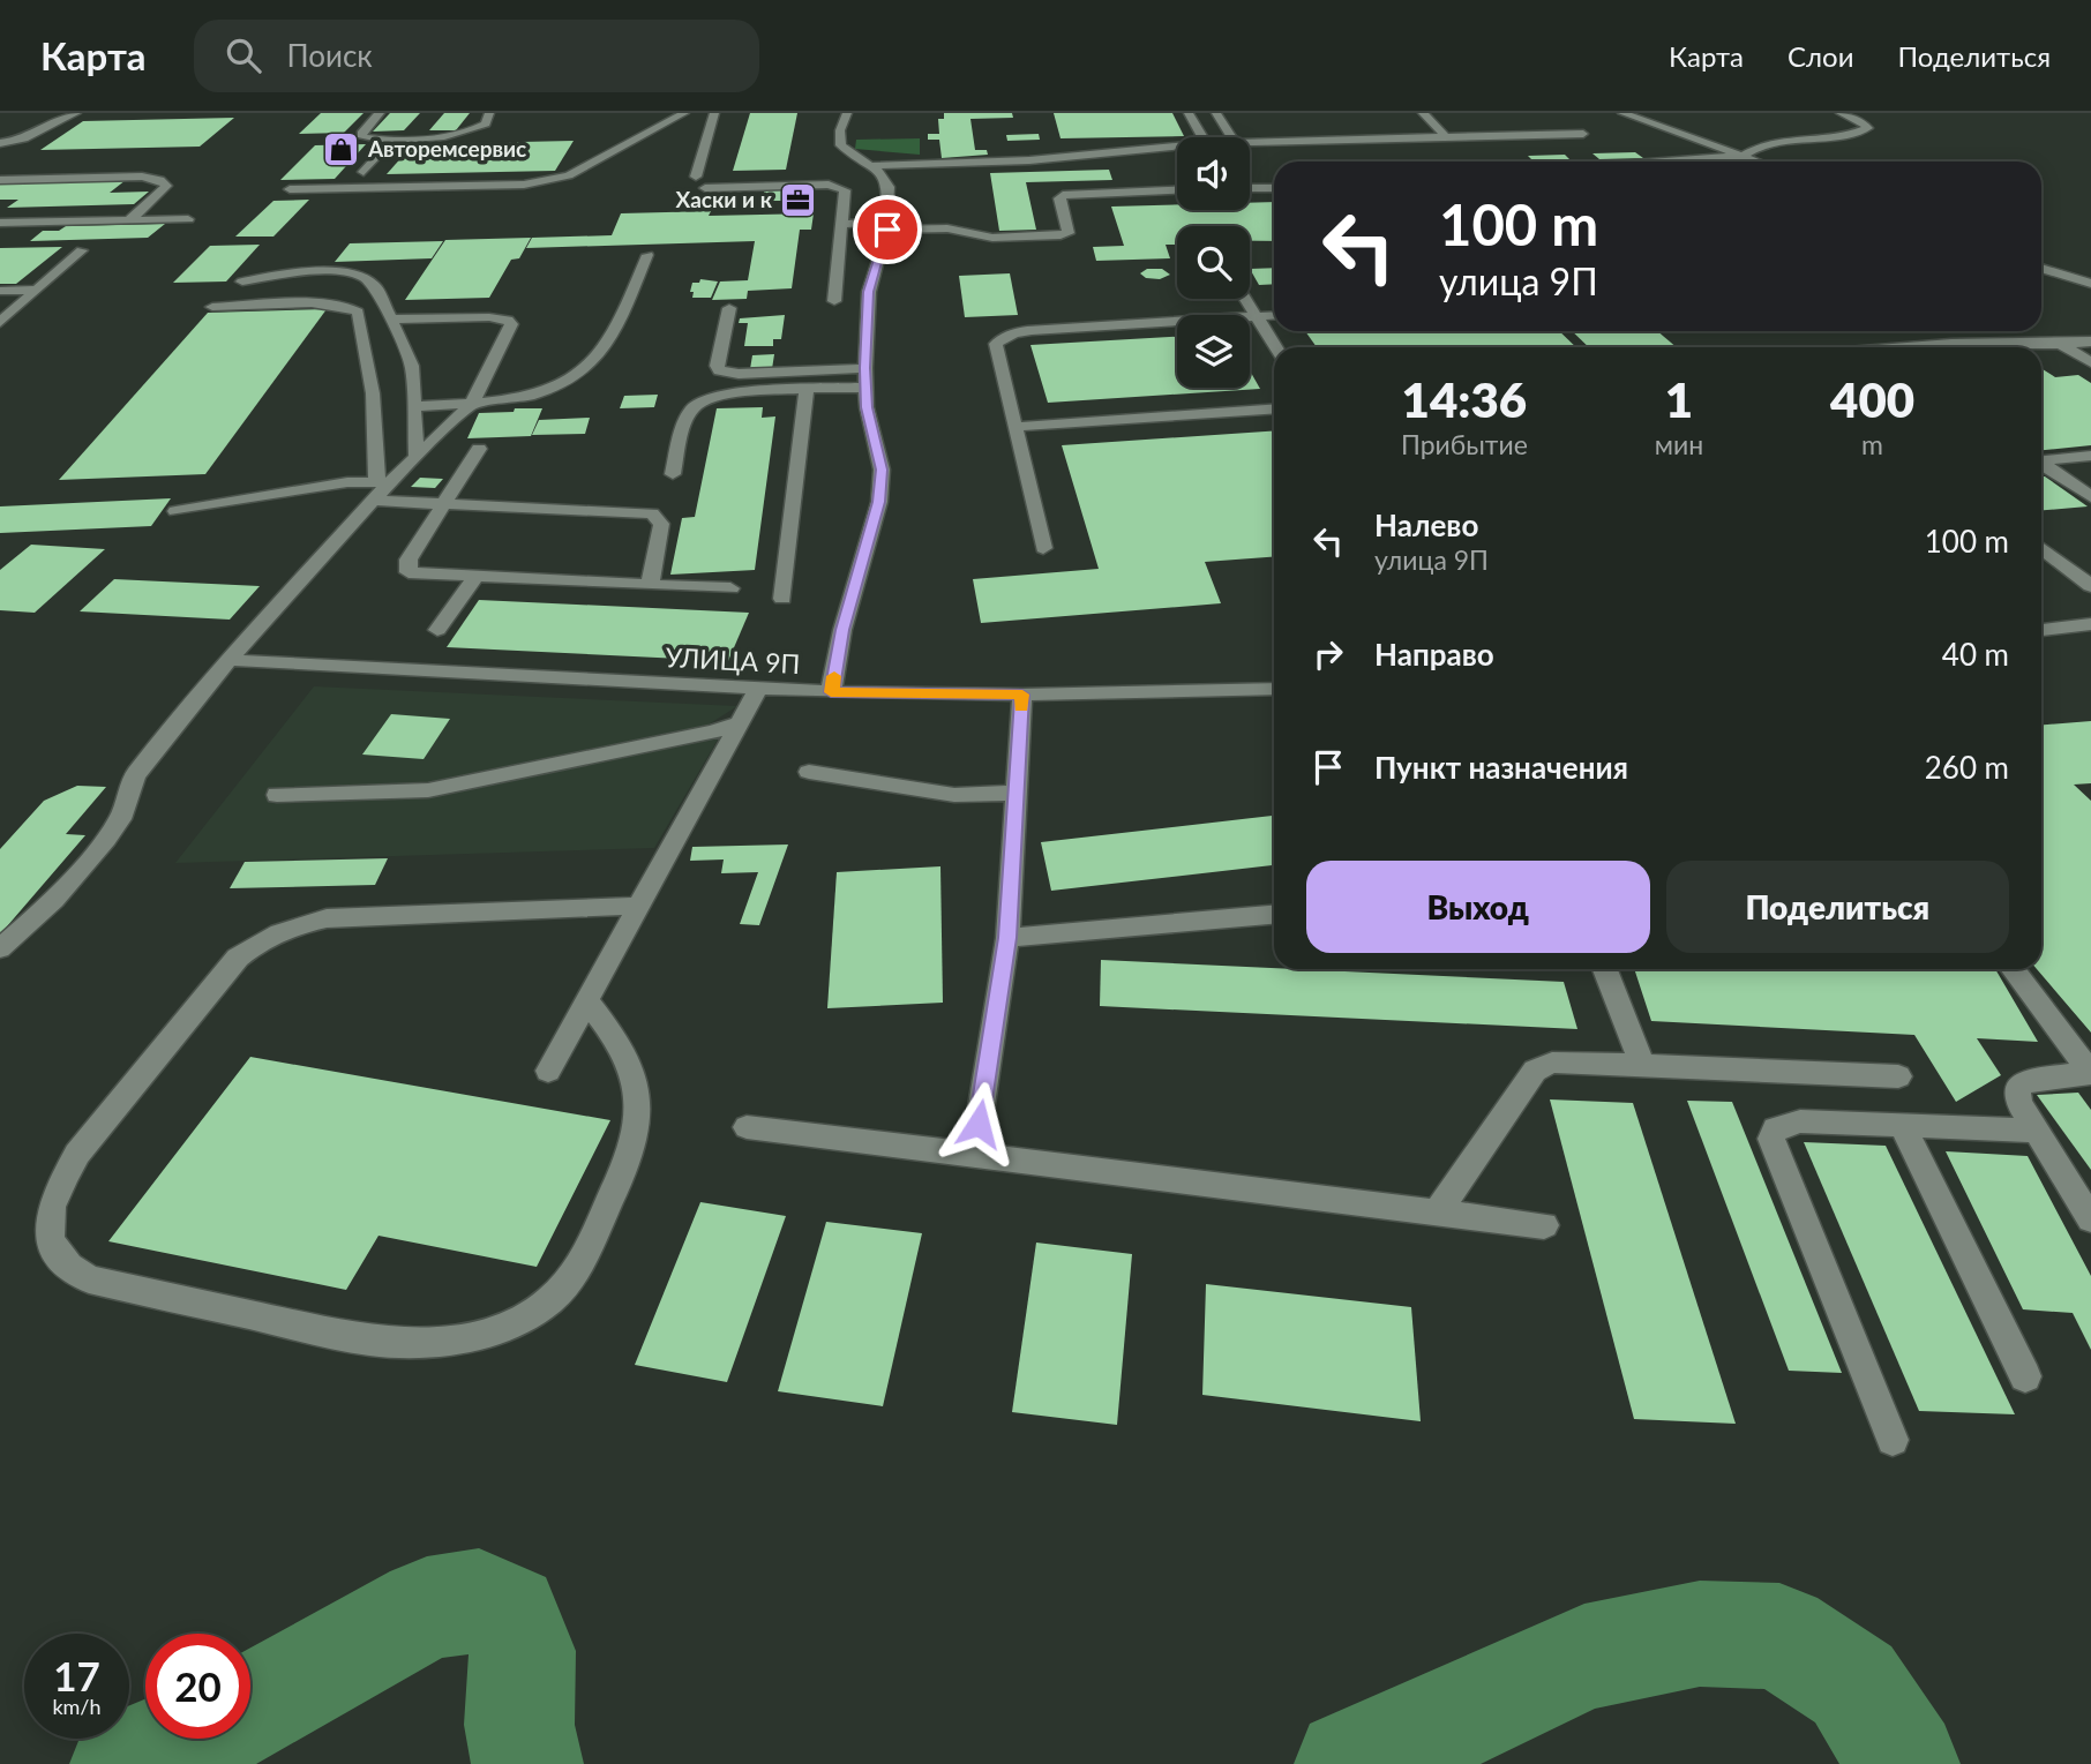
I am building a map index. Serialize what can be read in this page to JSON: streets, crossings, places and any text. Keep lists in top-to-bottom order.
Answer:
{
  "streets": {
    "street": ["УЛИЦА 9П"]
  },
  "places": {
    "shop": ["Авторемсервис"],
    "office": ["Хаски и к"]
  },
  "page": {
    "header": "Карта",
    "search": "Поиск",
    "nav": ["Карта", "Слои", "Поделиться"],
    "turn": ["100 m", "улица 9П"],
    "eta": [
      "14:36",
      "Прибытие",
      "1",
      "мин",
      "400",
      "m"
    ],
    "list": [
      {
        "name": "Налево",
        "note": "улица 9П",
        "value": "100 m"
      },
      {
        "name": "Направо",
        "value": "40 m"
      },
      {
        "name": "Пункт назначения",
        "value": "260 m"
      }
    ],
    "buttons": ["Выход", "Поделиться"],
    "speed": "17 km/h",
    "limit": "20"
  }
}
